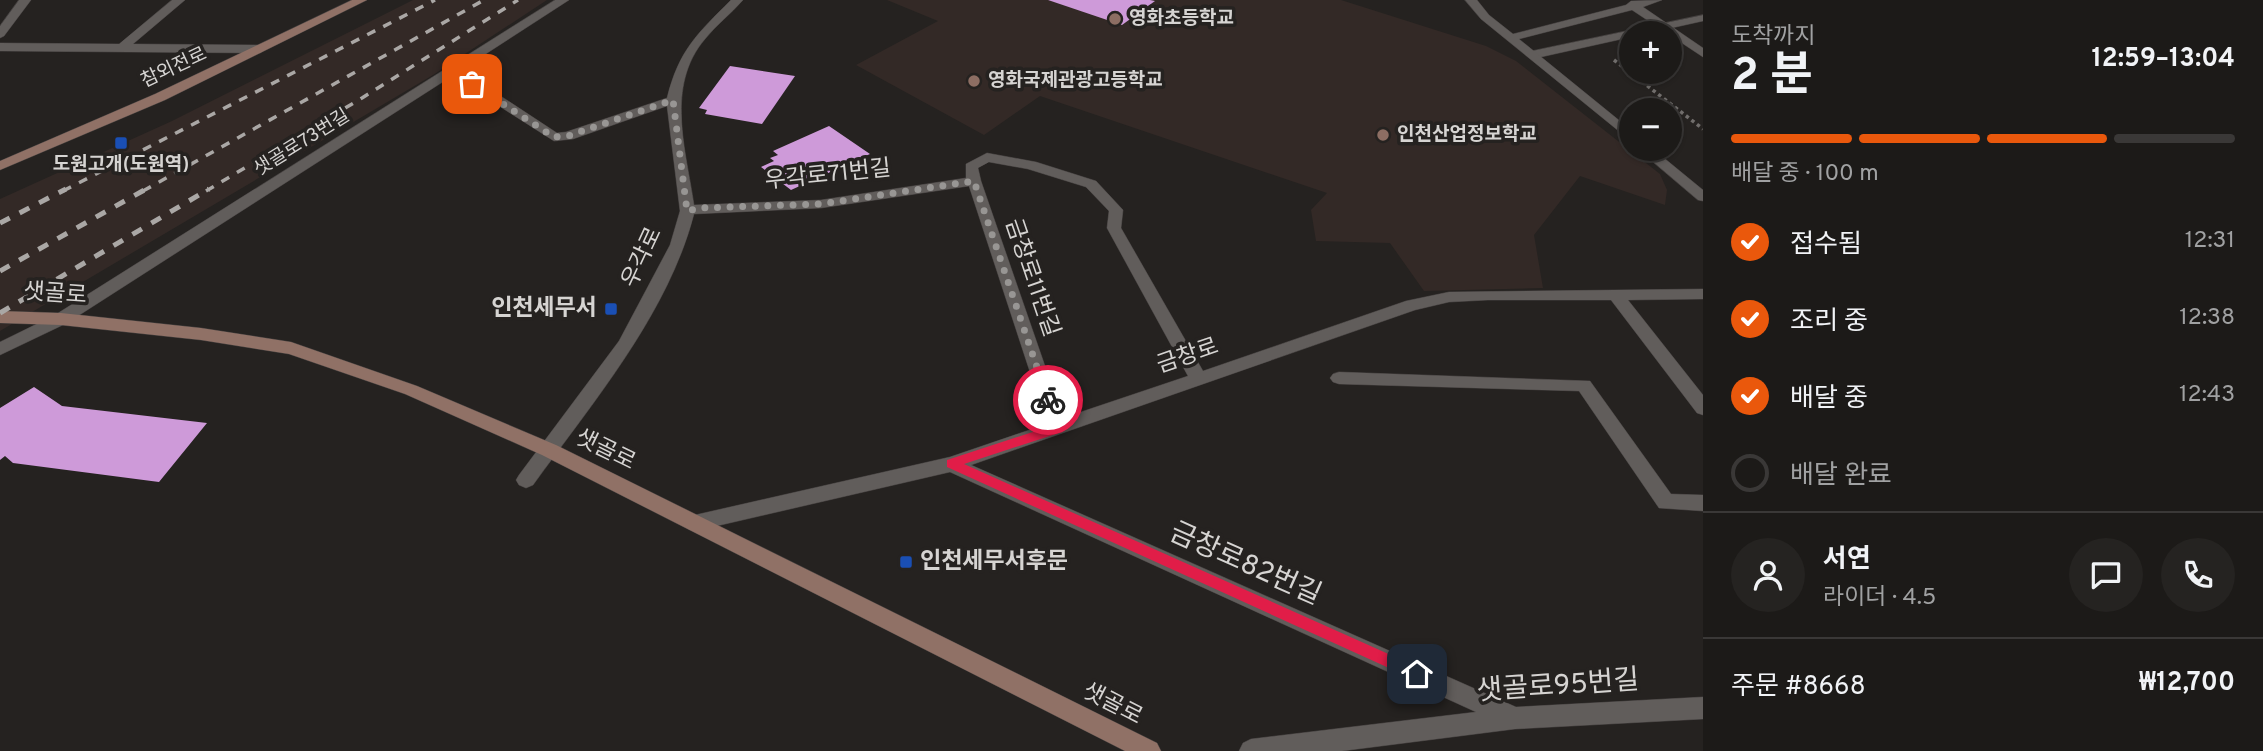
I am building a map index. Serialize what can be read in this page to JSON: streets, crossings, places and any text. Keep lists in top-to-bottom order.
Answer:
{
  "streets": {
    "street": [
      "참외전로",
      "샛골로73번길",
      "우각로71번길",
      "우각로",
      "금창로11번길",
      "샛골로",
      "금창로",
      "금창로82번길",
      "샛골로95번길"
    ]
  },
  "crossings": [
    ["샛골로73번길", "샛골로"],
    ["우각로71번길", "우각로"],
    ["우각로71번길", "금창로11번길"],
    ["우각로", "샛골로"],
    ["금창로11번길", "금창로"],
    ["샛골로", "금창로"],
    ["금창로", "금창로82번길"],
    ["금창로82번길", "샛골로95번길"]
  ],
  "places": {
    "other": ["영화초등학교", "영화국제관광고등학교", "인천산업정보학교"],
    "transit": ["도원고개(도원역)", "인천세무서", "인천세무서후문"]
  },
  "page": {
    "heading": ["2 분", "도착까지", "12:59–13:04"],
    "panel": [
      "서연",
      "라이더 · 4.5",
      "주문 #8668",
      "₩12,700"
    ],
    "map_buttons": ["+", "−"],
    "bar": "배달 중 · 100 m",
    "list": [
      ["접수됨", "12:31"],
      ["조리 중", "12:38"],
      ["배달 중", "12:43"],
      "배달 완료"
    ]
  }
}
